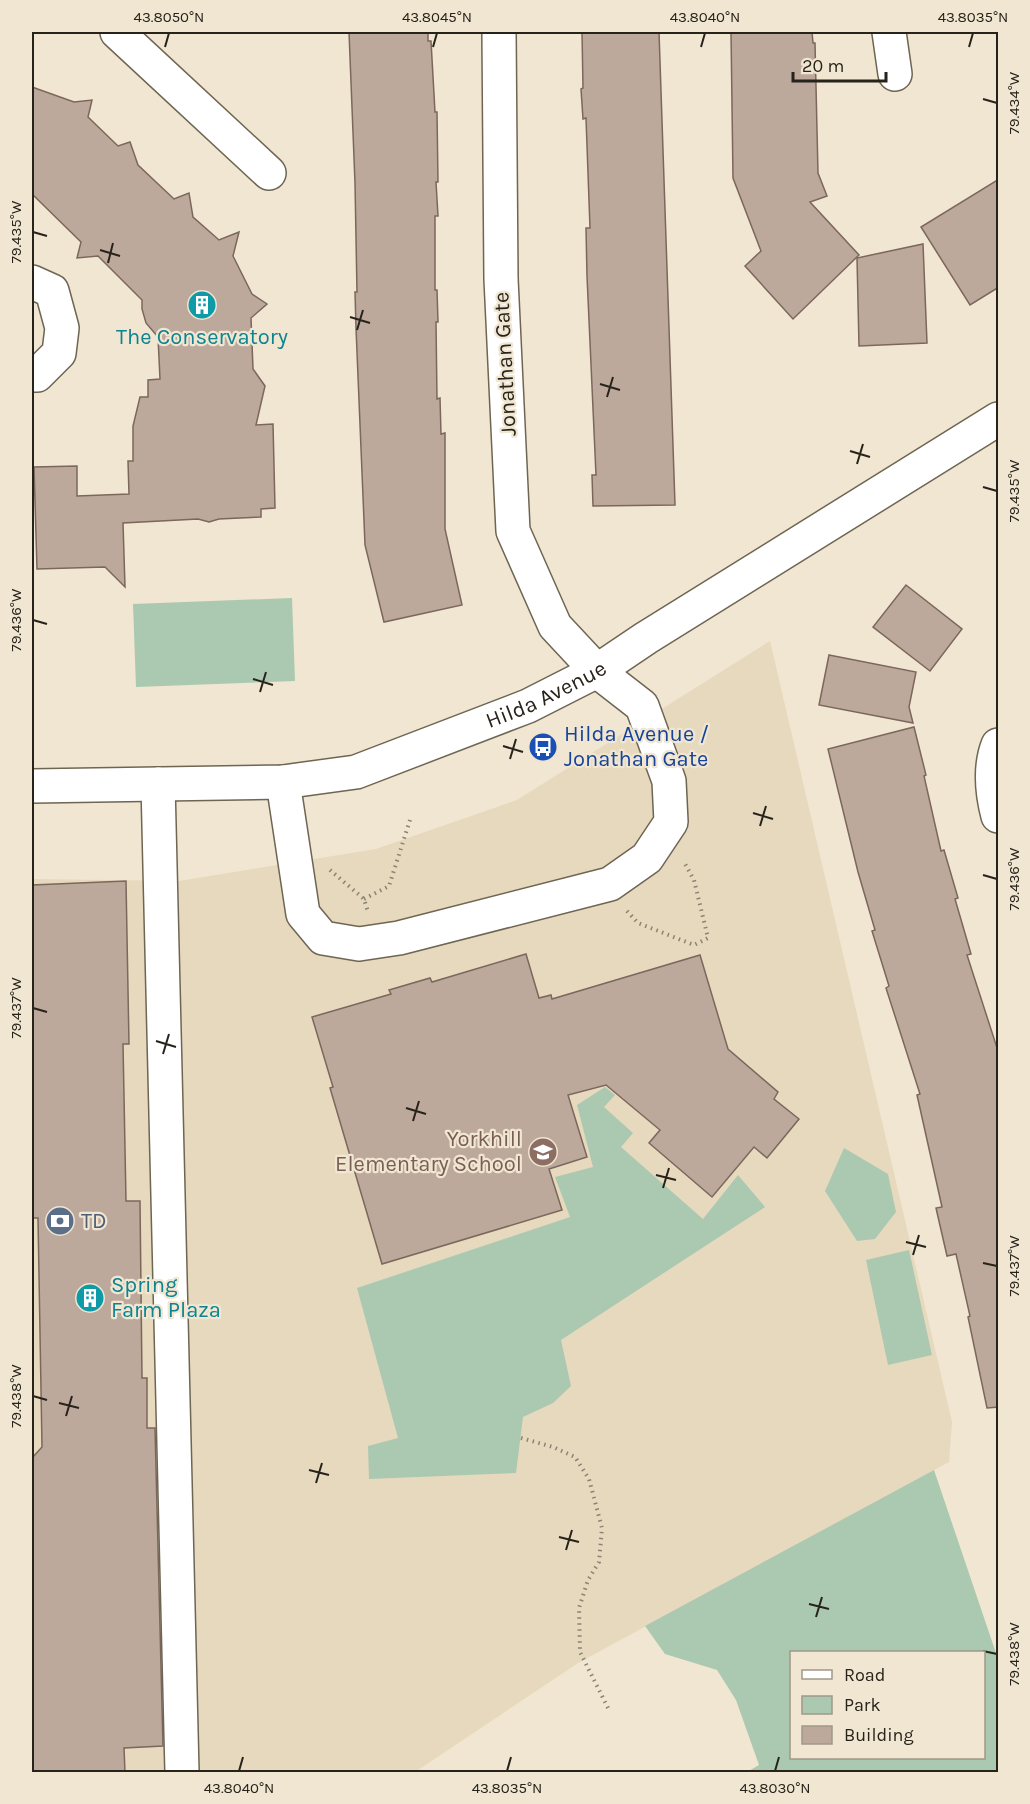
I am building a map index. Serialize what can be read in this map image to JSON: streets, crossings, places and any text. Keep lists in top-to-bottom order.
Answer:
{
  "streets": {
    "street": ["Jonathan Gate", "Hilda Avenue"]
  },
  "crossings": [
    ["Jonathan Gate", "Hilda Avenue"]
  ],
  "places": {
    "building": ["The Conservatory", "Spring Farm Plaza"],
    "bus stop": ["Hilda Avenue / Jonathan Gate"],
    "school or university": ["Yorkhill Elementary School"],
    "bank": ["TD"]
  },
  "legend": ["Road", "Park", "Building"],
  "scale_bar": "20 m",
  "coordinates": [
    "43.8050°N",
    "43.8045°N",
    "43.8040°N",
    "43.8035°N",
    "79.434°W",
    "79.435°W",
    "79.436°W",
    "79.437°W",
    "79.438°W",
    "43.8030°N"
  ]
}
